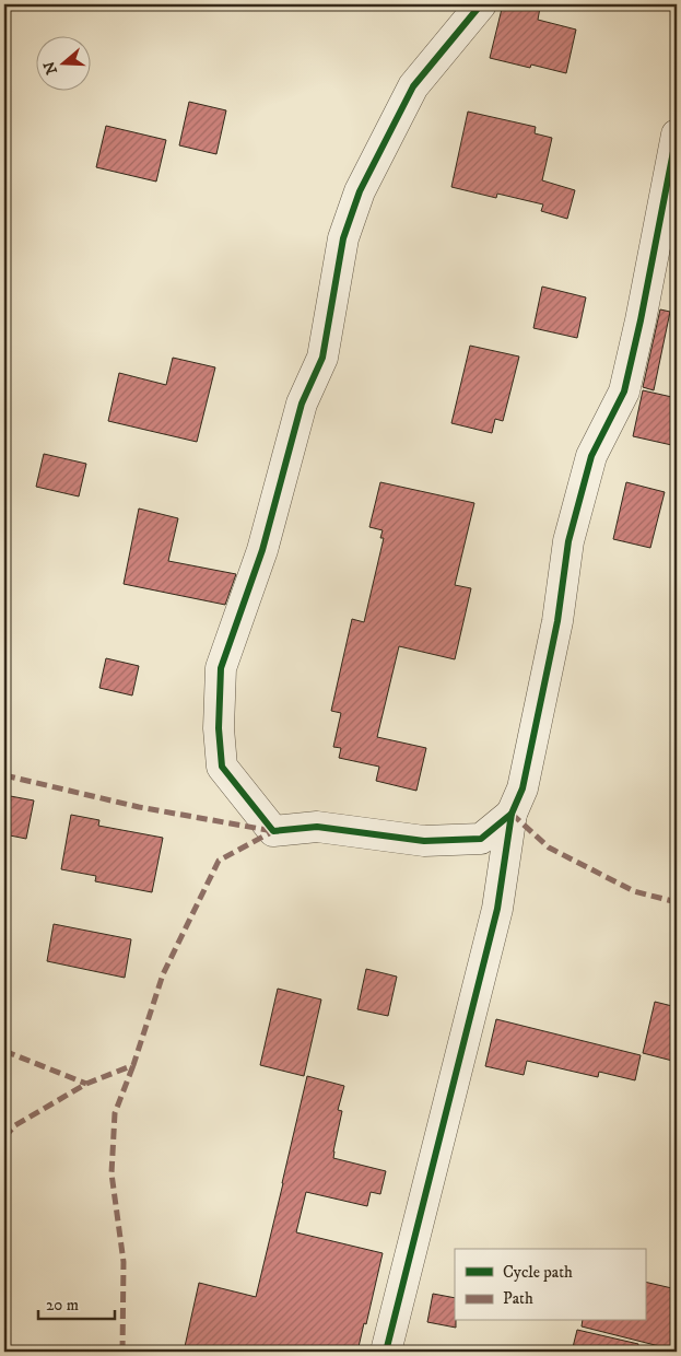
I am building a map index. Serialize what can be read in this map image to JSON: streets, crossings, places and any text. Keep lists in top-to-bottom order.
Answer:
{
  "legend": ["Cycle path", "Path"],
  "scale_bar": "20 m",
  "north": "left"
}
